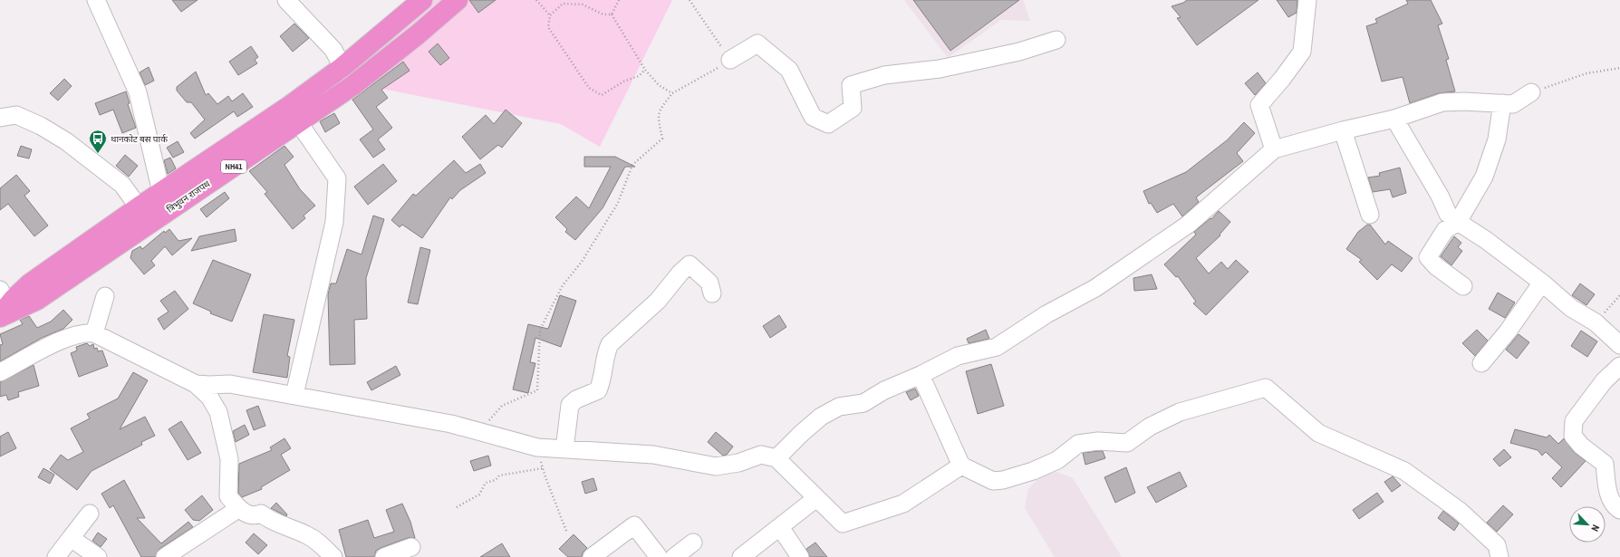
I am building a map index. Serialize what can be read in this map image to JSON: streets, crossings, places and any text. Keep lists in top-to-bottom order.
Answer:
{
  "streets": {
    "highway": ["NH41", "त्रिभुवन राजपथ"]
  },
  "places": {
    "bus stop": ["थानकोट बस पार्क"]
  },
  "north": "bottom right"
}
